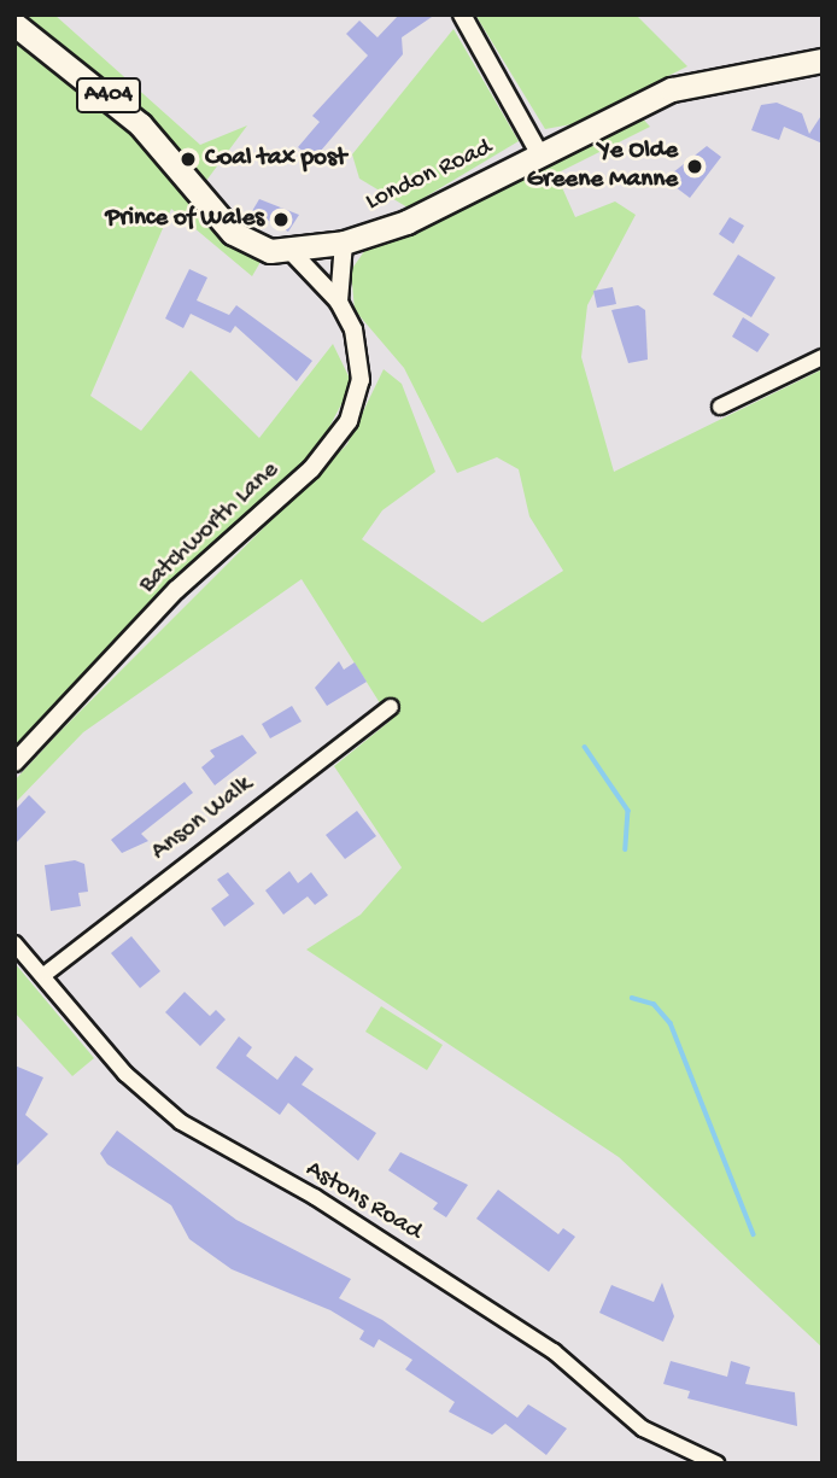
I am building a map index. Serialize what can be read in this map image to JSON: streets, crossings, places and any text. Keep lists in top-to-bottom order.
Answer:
{
  "streets": {
    "main road": ["A404", "London Road"],
    "street": ["Batchworth Lane", "Anson Walk", "Astons Road"]
  },
  "crossings": [
    ["A404", "London Road"],
    ["A404", "Batchworth Lane"],
    ["London Road", "Batchworth Lane"],
    ["Anson Walk", "Astons Road"]
  ],
  "places": ["Coal tax post", "Ye Olde Greene Manne", "Prince of Wales"]
}
